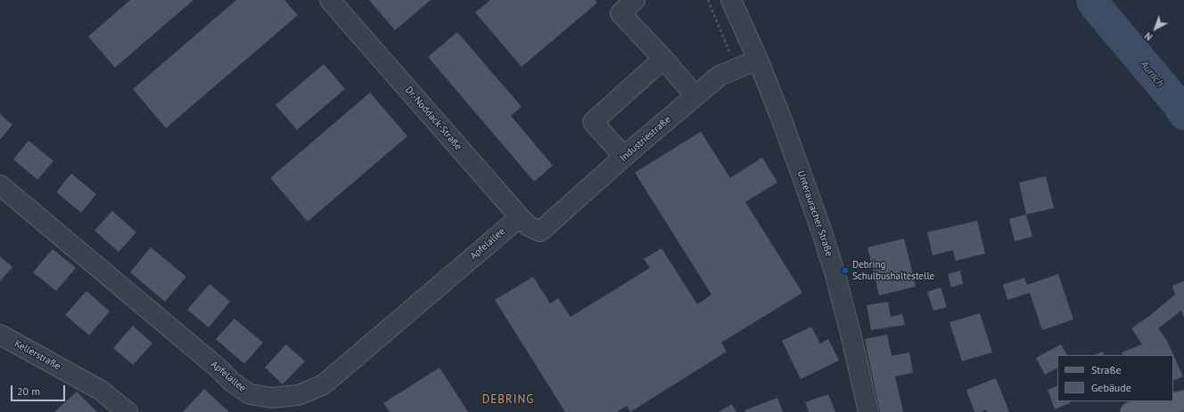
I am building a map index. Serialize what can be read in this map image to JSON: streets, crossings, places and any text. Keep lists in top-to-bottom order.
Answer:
{
  "streets": {
    "street": [
      "Dr.-Noddack-Straße",
      "Industriestraße",
      "Unterauracher Straße",
      "Apfelallee",
      "Kellerstraße"
    ]
  },
  "crossings": [
    ["Dr.-Noddack-Straße", "Industriestraße"],
    ["Dr.-Noddack-Straße", "Apfelallee"],
    ["Industriestraße", "Unterauracher Straße"]
  ],
  "districts": ["DEBRING"],
  "water": ["Aurach"],
  "places": ["Debring Schulbushaltestelle"],
  "legend": ["Straße", "Gebäude"],
  "scale_bar": "20 m",
  "north": "bottom left"
}
